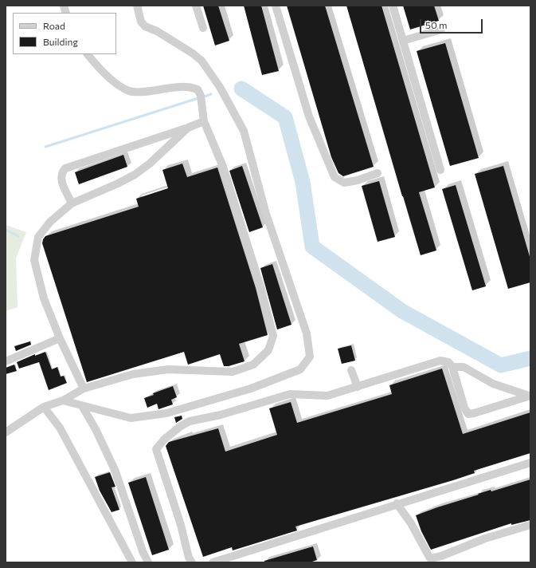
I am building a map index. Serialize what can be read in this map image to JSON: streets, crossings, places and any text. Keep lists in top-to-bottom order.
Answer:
{
  "legend": ["Road", "Building"],
  "scale_bar": "50 m"
}
